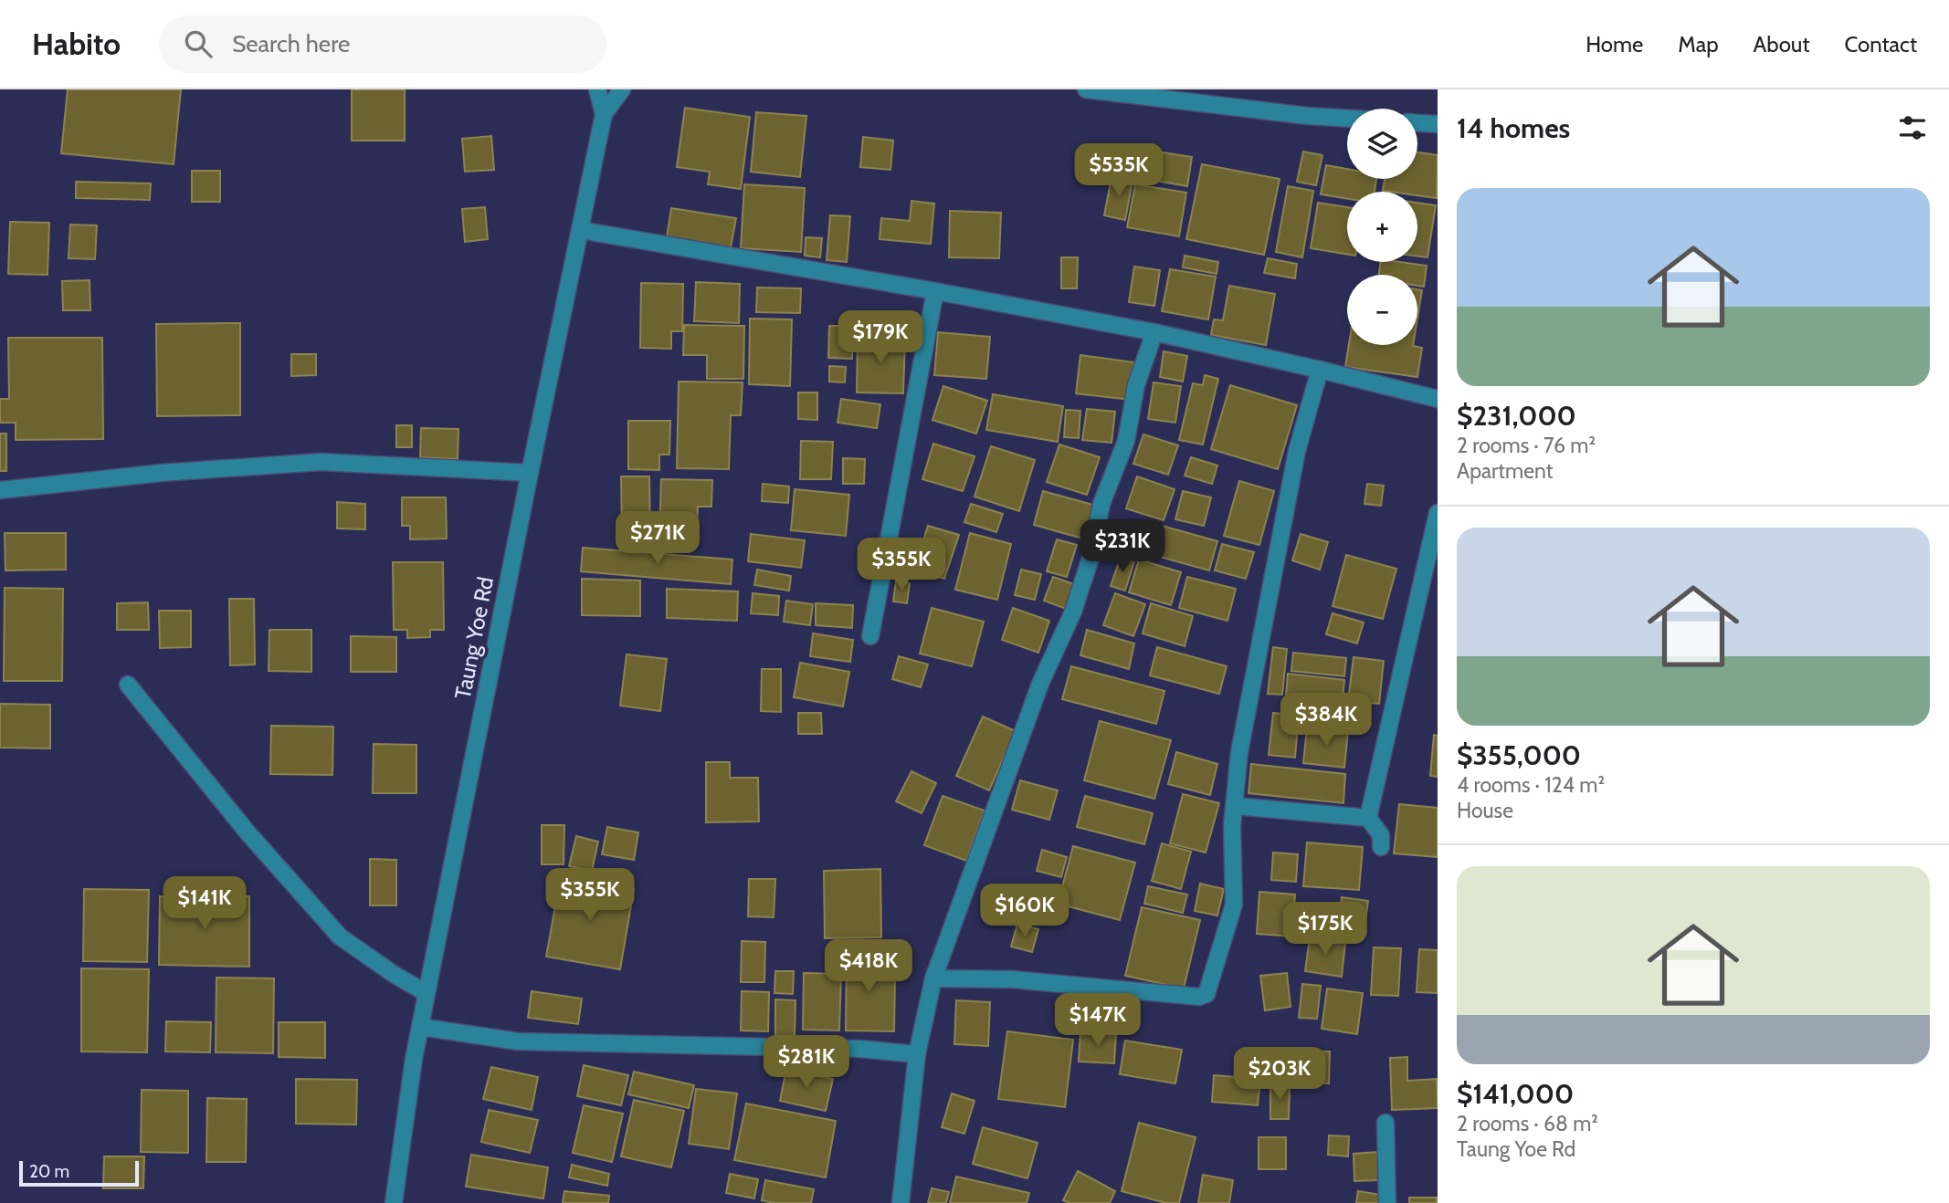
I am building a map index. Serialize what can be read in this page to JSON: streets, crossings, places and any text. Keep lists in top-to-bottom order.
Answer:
{
  "streets": {
    "street": ["Taung Yoe Rd"]
  },
  "scale_bar": "20 m",
  "page": {
    "header": "Habito",
    "search": "Search here",
    "nav": [
      "Home",
      "Map",
      "About",
      "Contact"
    ],
    "heading": "14 homes",
    "map_buttons": ["+", "−"],
    "price": [
      "$535K",
      "$179K",
      "$271K",
      "$231K",
      "$355K",
      "$384K",
      "$355K",
      "$141K",
      "$160K",
      "$175K",
      "$418K",
      "$147K",
      "$281K",
      "$203K"
    ],
    "list": [
      {
        "name": "$231,000",
        "note": "2 rooms · 76 m² · Apartment"
      },
      {
        "name": "$355,000",
        "note": "4 rooms · 124 m² · House"
      },
      {
        "name": "$141,000",
        "note": "2 rooms · 68 m² · Taung Yoe Rd"
      }
    ],
    "scale": "20 m"
  }
}
